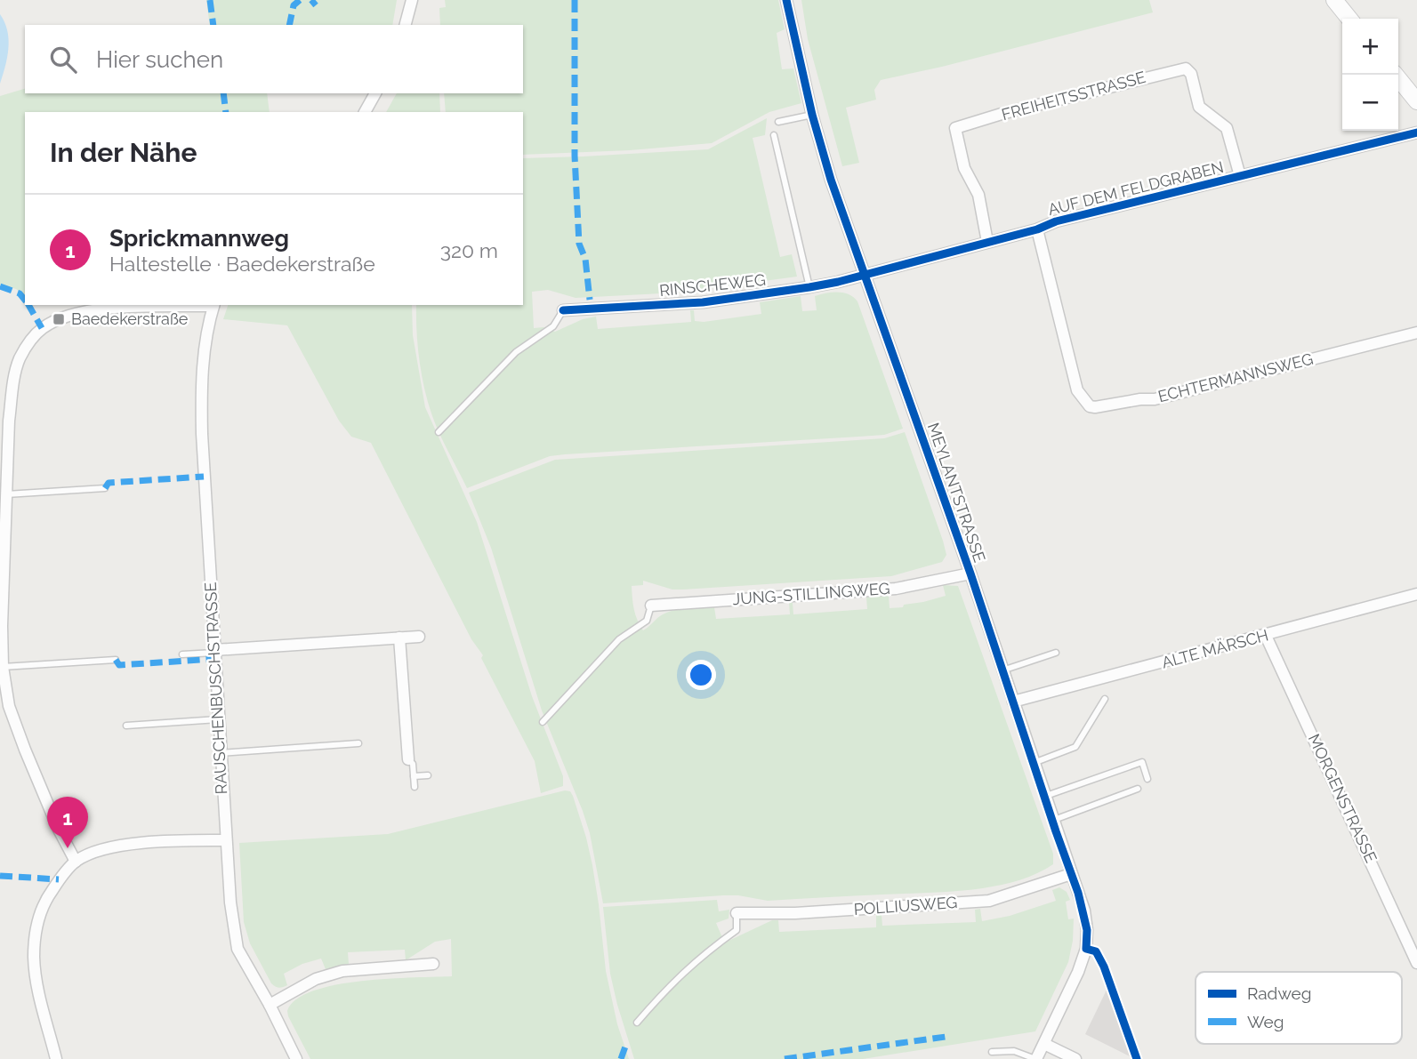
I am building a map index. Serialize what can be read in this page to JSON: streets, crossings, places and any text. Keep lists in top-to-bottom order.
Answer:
{
  "streets": {
    "street": [
      "FREIHEITSSTRASSE",
      "AUF DEM FELDGRABEN",
      "RINSCHEWEG",
      "ECHTERMANNSWEG",
      "MEYLANTSTRASSE",
      "JUNG-STILLINGWEG",
      "ALTE MÄRSCH",
      "RAUSCHENBUSCHSTRASSE",
      "MORGENSTRASSE",
      "POLLIUSWEG"
    ]
  },
  "crossings": [
    ["FREIHEITSSTRASSE", "AUF DEM FELDGRABEN"],
    ["AUF DEM FELDGRABEN", "RINSCHEWEG"],
    ["AUF DEM FELDGRABEN", "ECHTERMANNSWEG"],
    ["AUF DEM FELDGRABEN", "MEYLANTSTRASSE"],
    ["RINSCHEWEG", "MEYLANTSTRASSE"],
    ["MEYLANTSTRASSE", "JUNG-STILLINGWEG"],
    ["MEYLANTSTRASSE", "ALTE MÄRSCH"],
    ["MEYLANTSTRASSE", "POLLIUSWEG"],
    ["ALTE MÄRSCH", "MORGENSTRASSE"]
  ],
  "places": {
    "transit": ["Baedekerstraße"]
  },
  "legend": ["Radweg", "Weg"],
  "page": {
    "map_buttons": ["+", "−"],
    "search": "Hier suchen",
    "heading": "In der Nähe",
    "list": [
      {
        "mark": "1",
        "name": "Sprickmannweg",
        "note": "Haltestelle · Baedekerstraße",
        "value": "320 m"
      }
    ],
    "pins": "1"
  }
}
